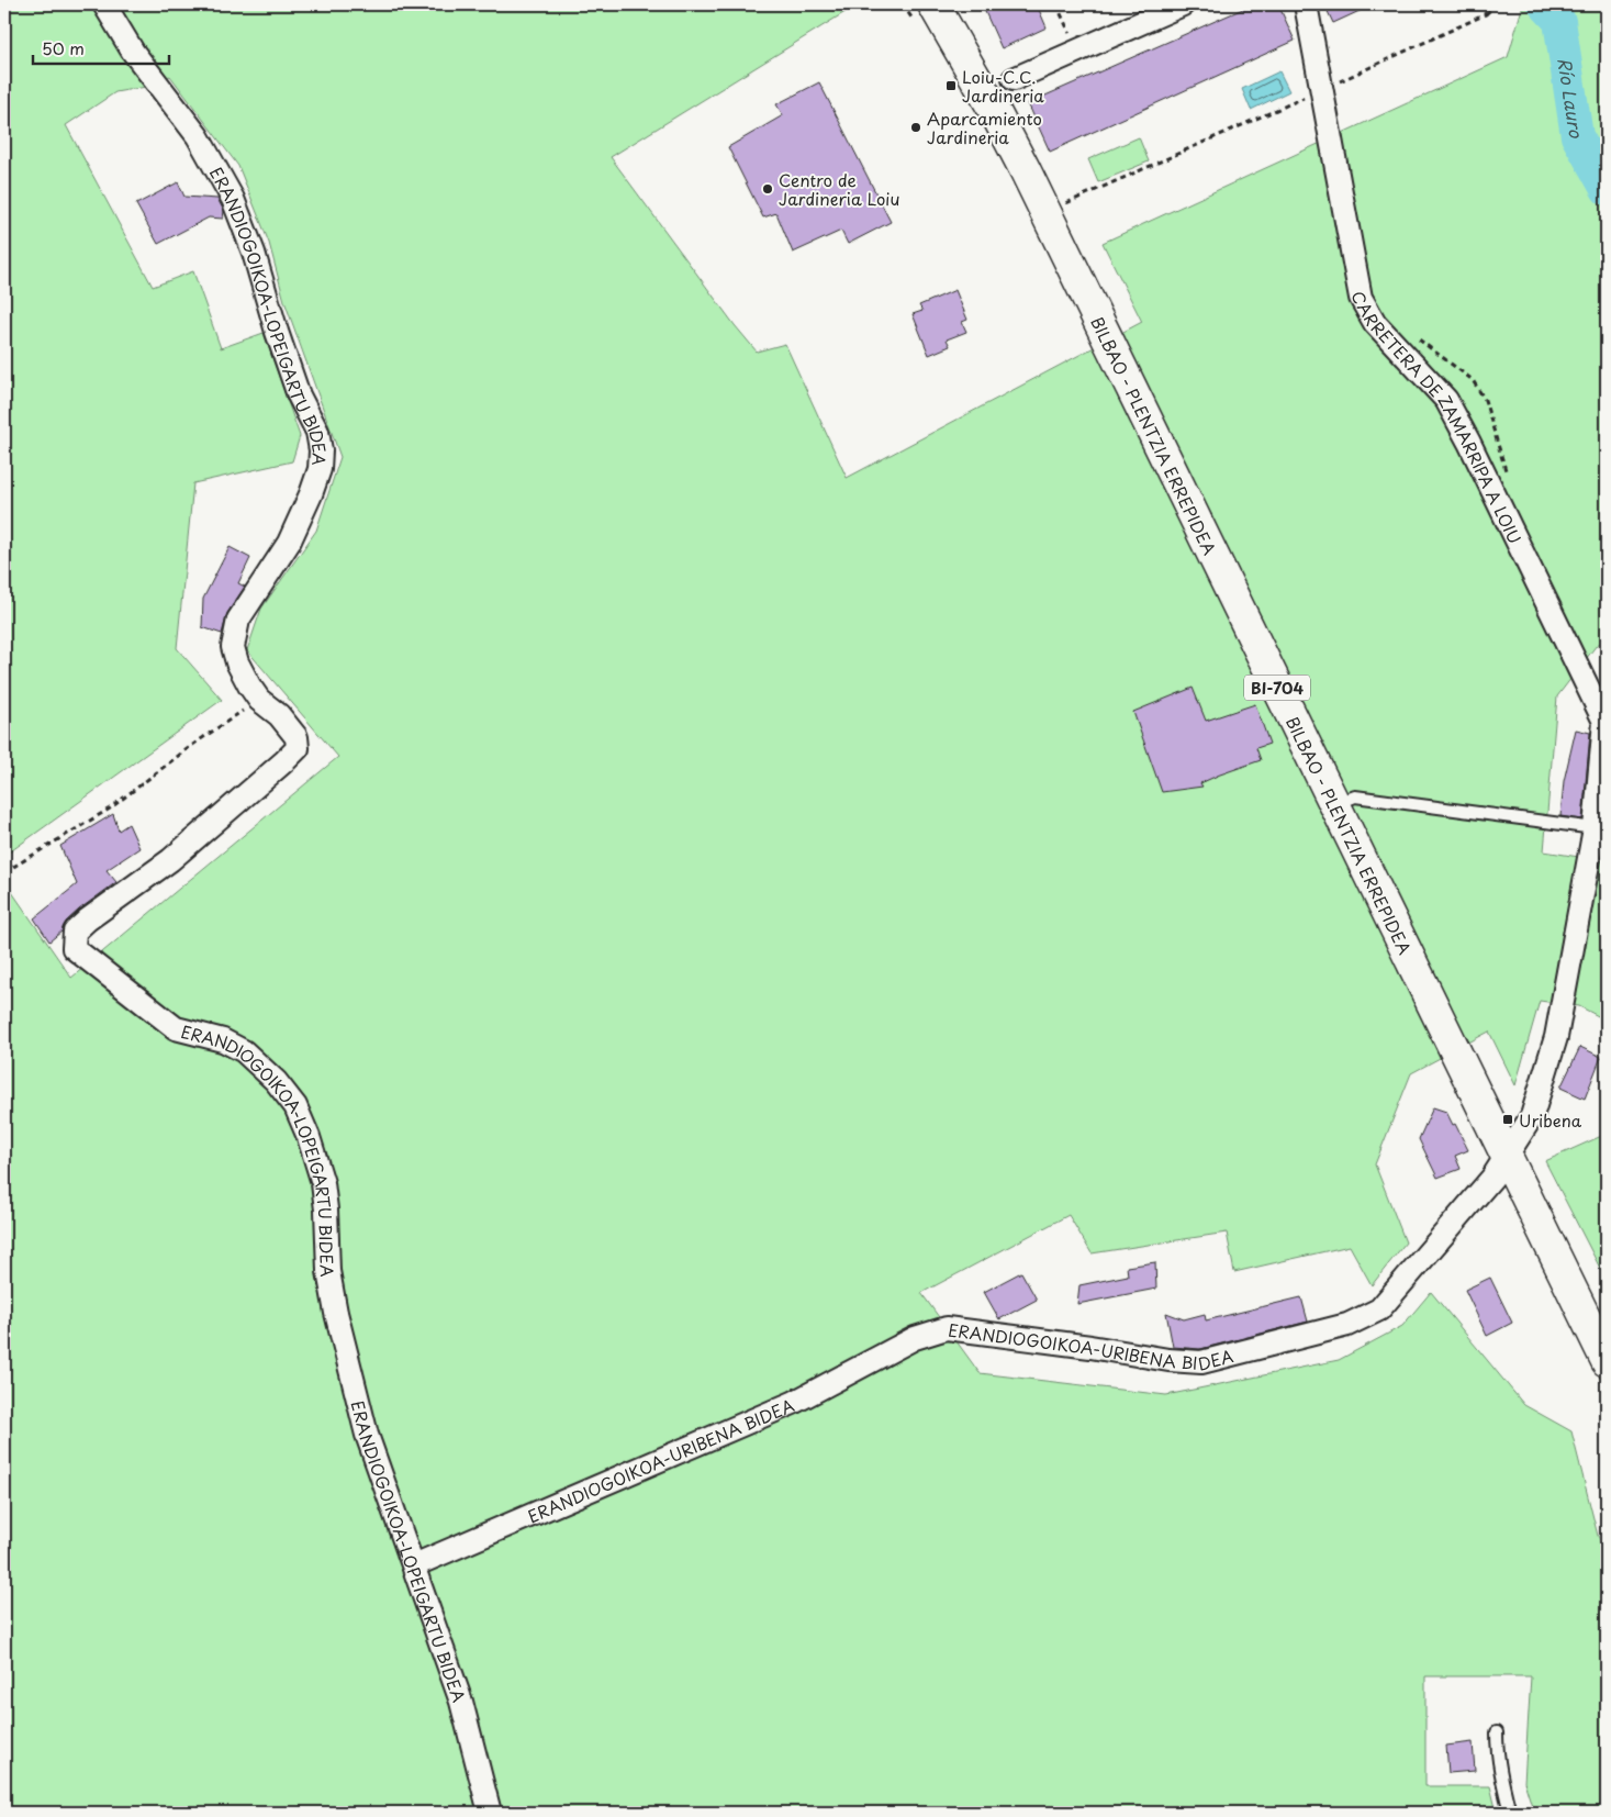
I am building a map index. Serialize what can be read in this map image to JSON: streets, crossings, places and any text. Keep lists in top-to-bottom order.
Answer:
{
  "streets": {
    "main road": ["BILBAO - PLENTZIA ERREPIDEA", "BI-704"],
    "street": ["ERANDIOGOIKOA-LOPEIGARTU BIDEA", "CARRETERA DE ZAMARRIPA A LOIU", "ERANDIOGOIKOA-URIBENA BIDEA"]
  },
  "crossings": [
    ["ERANDIOGOIKOA-LOPEIGARTU BIDEA", "ERANDIOGOIKOA-URIBENA BIDEA"],
    ["CARRETERA DE ZAMARRIPA A LOIU", "ERANDIOGOIKOA-URIBENA BIDEA"],
    ["BILBAO - PLENTZIA ERREPIDEA", "ERANDIOGOIKOA-URIBENA BIDEA"]
  ],
  "water": ["Río Lauro"],
  "places": {
    "transit": ["Loiu-C.C. Jardineria", "Uribena"],
    "other": ["Aparcamiento Jardineria", "Centro de Jardineria Loiu"]
  },
  "scale_bar": "50 m"
}
